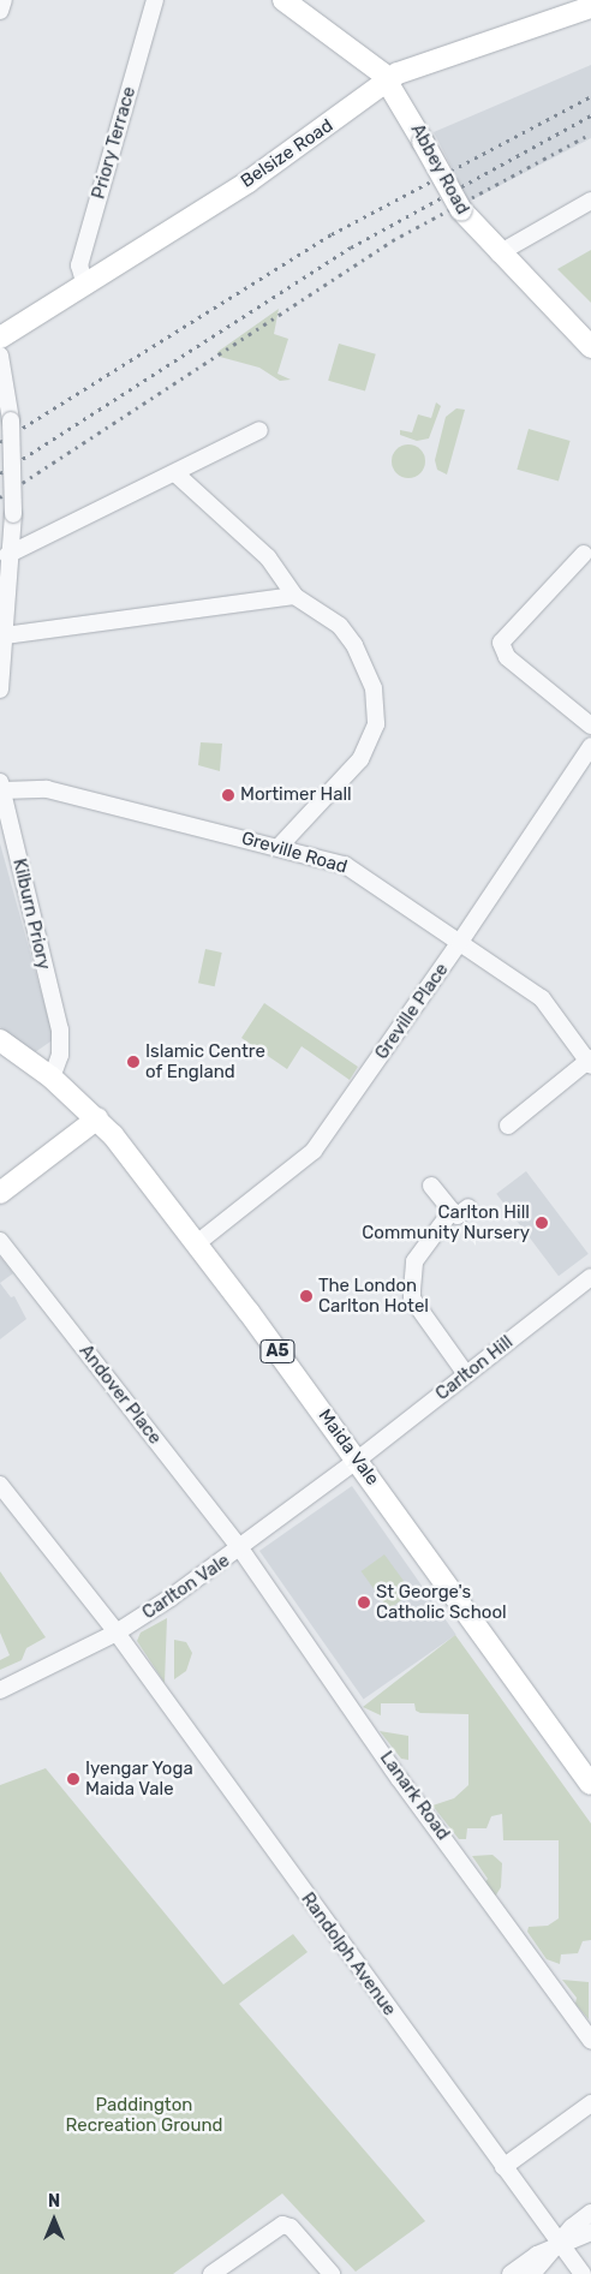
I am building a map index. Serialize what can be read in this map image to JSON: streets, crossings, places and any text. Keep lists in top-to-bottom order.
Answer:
{
  "streets": {
    "main road": [
      "Belsize Road",
      "Abbey Road",
      "A5",
      "Maida Vale"
    ],
    "street": [
      "Priory Terrace",
      "Greville Road",
      "Kilburn Priory",
      "Greville Place",
      "Carlton Hill",
      "Andover Place",
      "Carlton Vale",
      "Lanark Road",
      "Randolph Avenue"
    ]
  },
  "crossings": [
    ["Priory Terrace", "Belsize Road"],
    ["Belsize Road", "Abbey Road"],
    ["Greville Road", "Kilburn Priory"],
    ["Greville Road", "Greville Place"],
    ["Kilburn Priory", "A5"],
    ["Greville Place", "Maida Vale"],
    ["A5", "Maida Vale"],
    ["Carlton Hill", "Maida Vale"],
    ["Carlton Hill", "Carlton Vale"],
    ["Andover Place", "Carlton Vale"],
    ["Andover Place", "Lanark Road"],
    ["Maida Vale", "Carlton Vale"],
    ["Carlton Vale", "Lanark Road"],
    ["Carlton Vale", "Randolph Avenue"]
  ],
  "parks": ["Paddington Recreation Ground"],
  "places": [
    "Mortimer Hall",
    "Islamic Centre of England",
    "Carlton Hill Community Nursery",
    "The London Carlton Hotel",
    "St George's Catholic School",
    "Iyengar Yoga Maida Vale"
  ],
  "north": "top"
}
